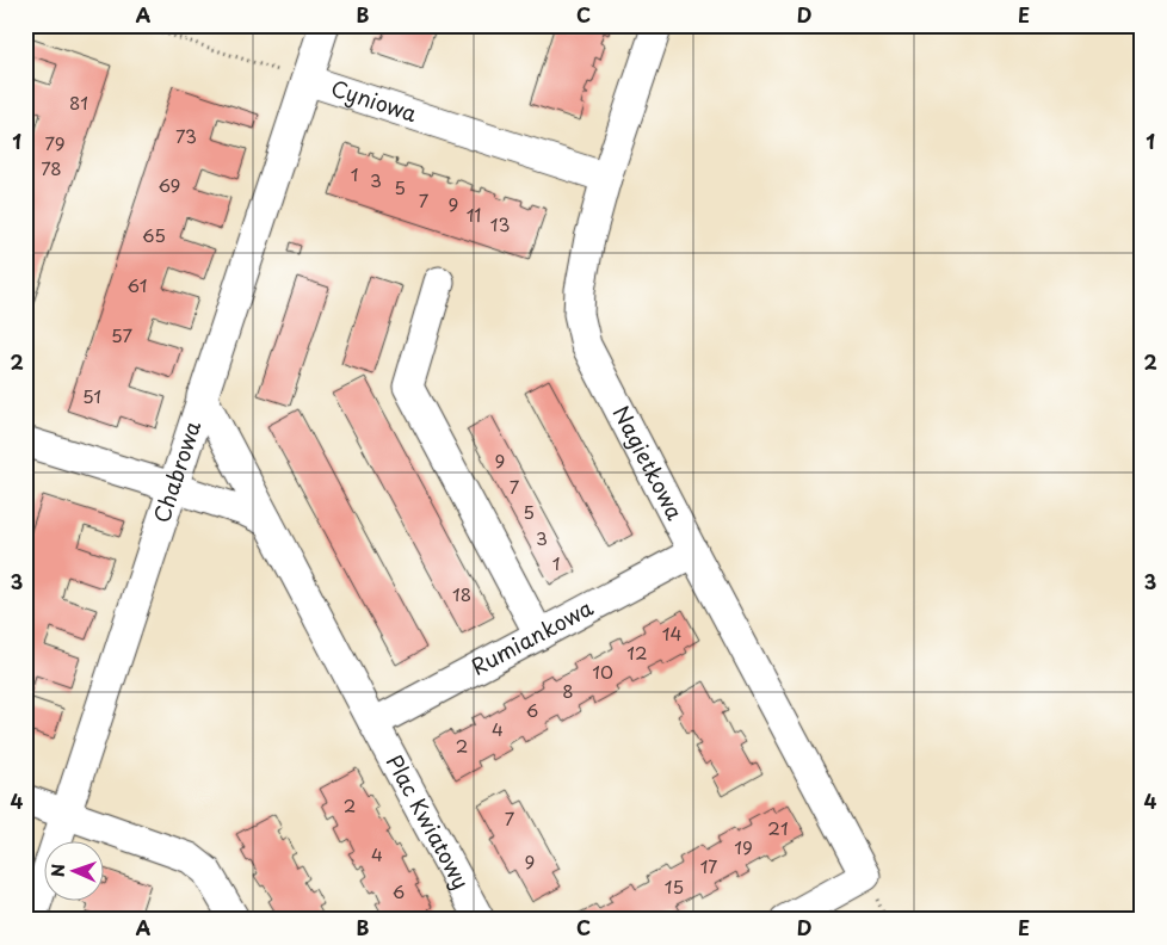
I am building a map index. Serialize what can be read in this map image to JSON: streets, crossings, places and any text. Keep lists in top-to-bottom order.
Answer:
{
  "streets": {
    "street": [
      "Cyniowa",
      "Nagietkowa",
      "Chabrowa",
      "Rumiankowa",
      "Plac Kwiatowy"
    ]
  },
  "crossings": [
    ["Cyniowa", "Nagietkowa"],
    ["Cyniowa", "Chabrowa"],
    ["Nagietkowa", "Rumiankowa"],
    ["Chabrowa", "Plac Kwiatowy"],
    ["Rumiankowa", "Plac Kwiatowy"]
  ],
  "house_numbers": [
    "81",
    "73",
    "79",
    "78",
    "1",
    "3",
    "69",
    "5",
    "7",
    "9",
    "11",
    "13",
    "65",
    "61",
    "57",
    "51",
    "9",
    "7",
    "5",
    "3",
    "1",
    "18",
    "14",
    "12",
    "10",
    "8",
    "6",
    "4",
    "2",
    "2",
    "7",
    "21",
    "19",
    "4",
    "9",
    "17",
    "15",
    "6"
  ],
  "north": "left",
  "grid": {
    "columns": [
      "A",
      "B",
      "C",
      "D",
      "E"
    ],
    "rows": [
      "1",
      "2",
      "3",
      "4"
    ]
  }
}
